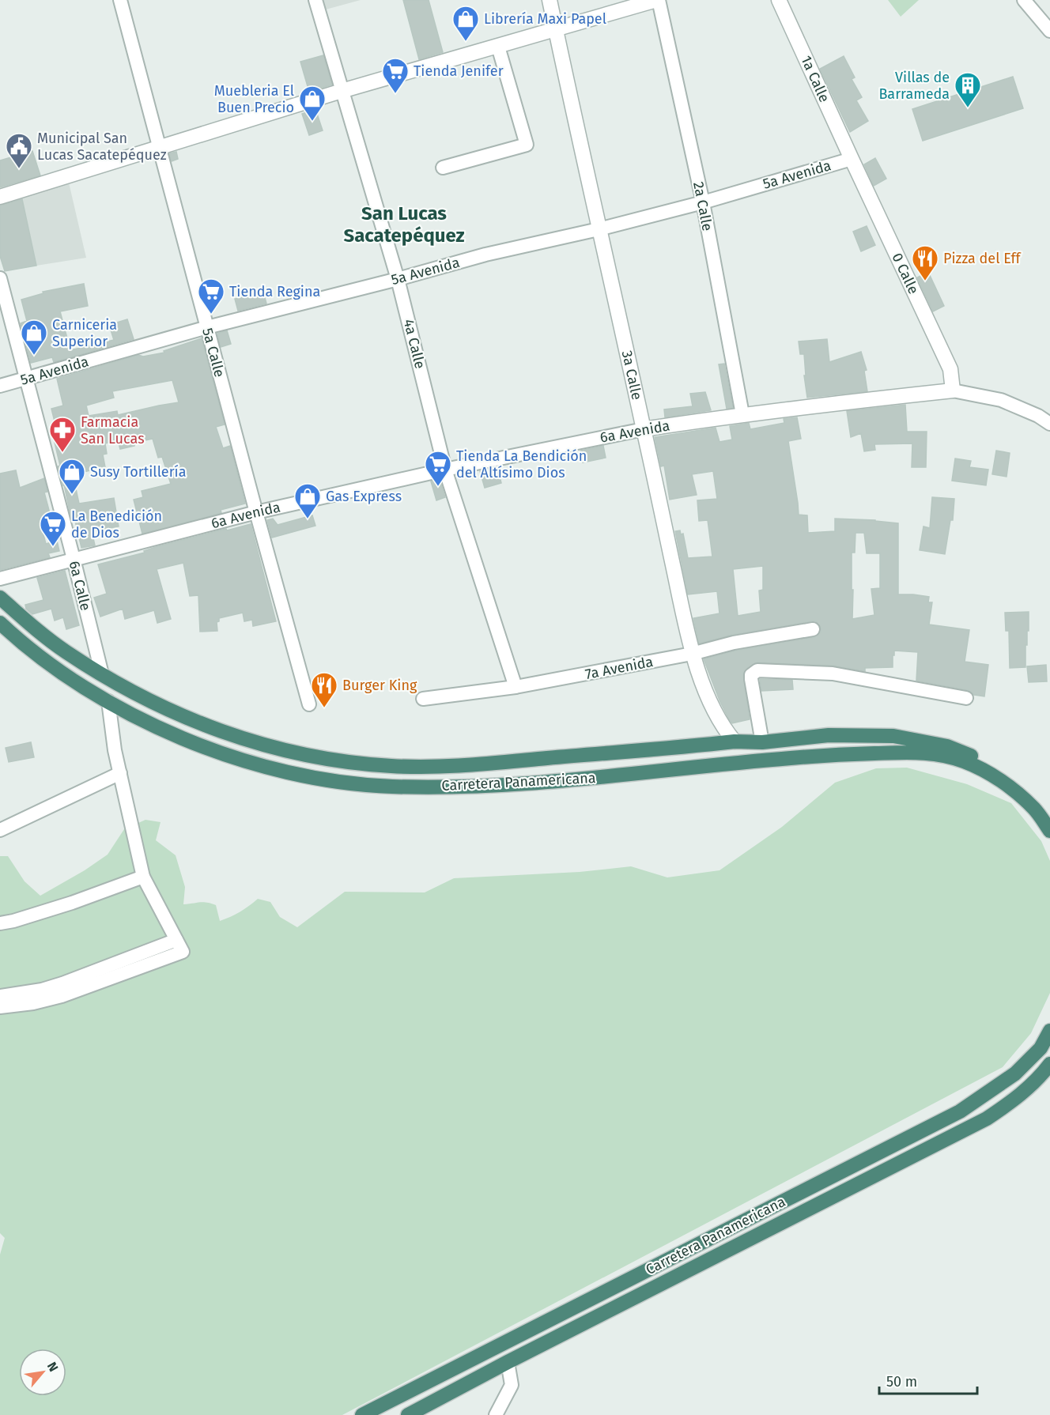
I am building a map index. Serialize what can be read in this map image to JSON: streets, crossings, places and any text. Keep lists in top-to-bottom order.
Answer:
{
  "streets": {
    "highway": ["Carretera Panamericana"],
    "street": [
      "1a Calle",
      "5a Avenida",
      "2a Calle",
      "0 Calle",
      "4a Calle",
      "5a Calle",
      "3a Calle",
      "6a Avenida",
      "6a Calle",
      "7a Avenida"
    ]
  },
  "crossings": [
    ["1a Calle", "5a Avenida"],
    ["1a Calle", "0 Calle"],
    ["5a Avenida", "2a Calle"],
    ["5a Avenida", "0 Calle"],
    ["5a Avenida", "4a Calle"],
    ["5a Avenida", "5a Calle"],
    ["5a Avenida", "3a Calle"],
    ["5a Avenida", "6a Calle"],
    ["2a Calle", "6a Avenida"],
    ["0 Calle", "6a Avenida"],
    ["4a Calle", "6a Avenida"],
    ["4a Calle", "7a Avenida"],
    ["5a Calle", "6a Avenida"],
    ["3a Calle", "6a Avenida"],
    ["3a Calle", "7a Avenida"],
    ["3a Calle", "Carretera Panamericana"],
    ["6a Avenida", "6a Calle"],
    ["6a Calle", "Carretera Panamericana"]
  ],
  "districts": ["San Lucas Sacatepéquez"],
  "places": {
    "shop": [
      "Librería Maxi Papel",
      "Muebleria El Buen Precio",
      "Carniceria Superior",
      "Susy Tortillería",
      "Gas Express"
    ],
    "supermarket": [
      "Tienda Jenifer",
      "Tienda Regina",
      "Tienda La Bendición del Altísimo Dios",
      "La Benedición de Dios"
    ],
    "building": ["Villas de Barrameda"],
    "public building": ["Municipal San Lucas Sacatepéquez"],
    "restaurant": ["Pizza del Eff", "Burger King"],
    "pharmacy": ["Farmacia San Lucas"]
  },
  "scale_bar": "50 m",
  "north": "top right"
}
